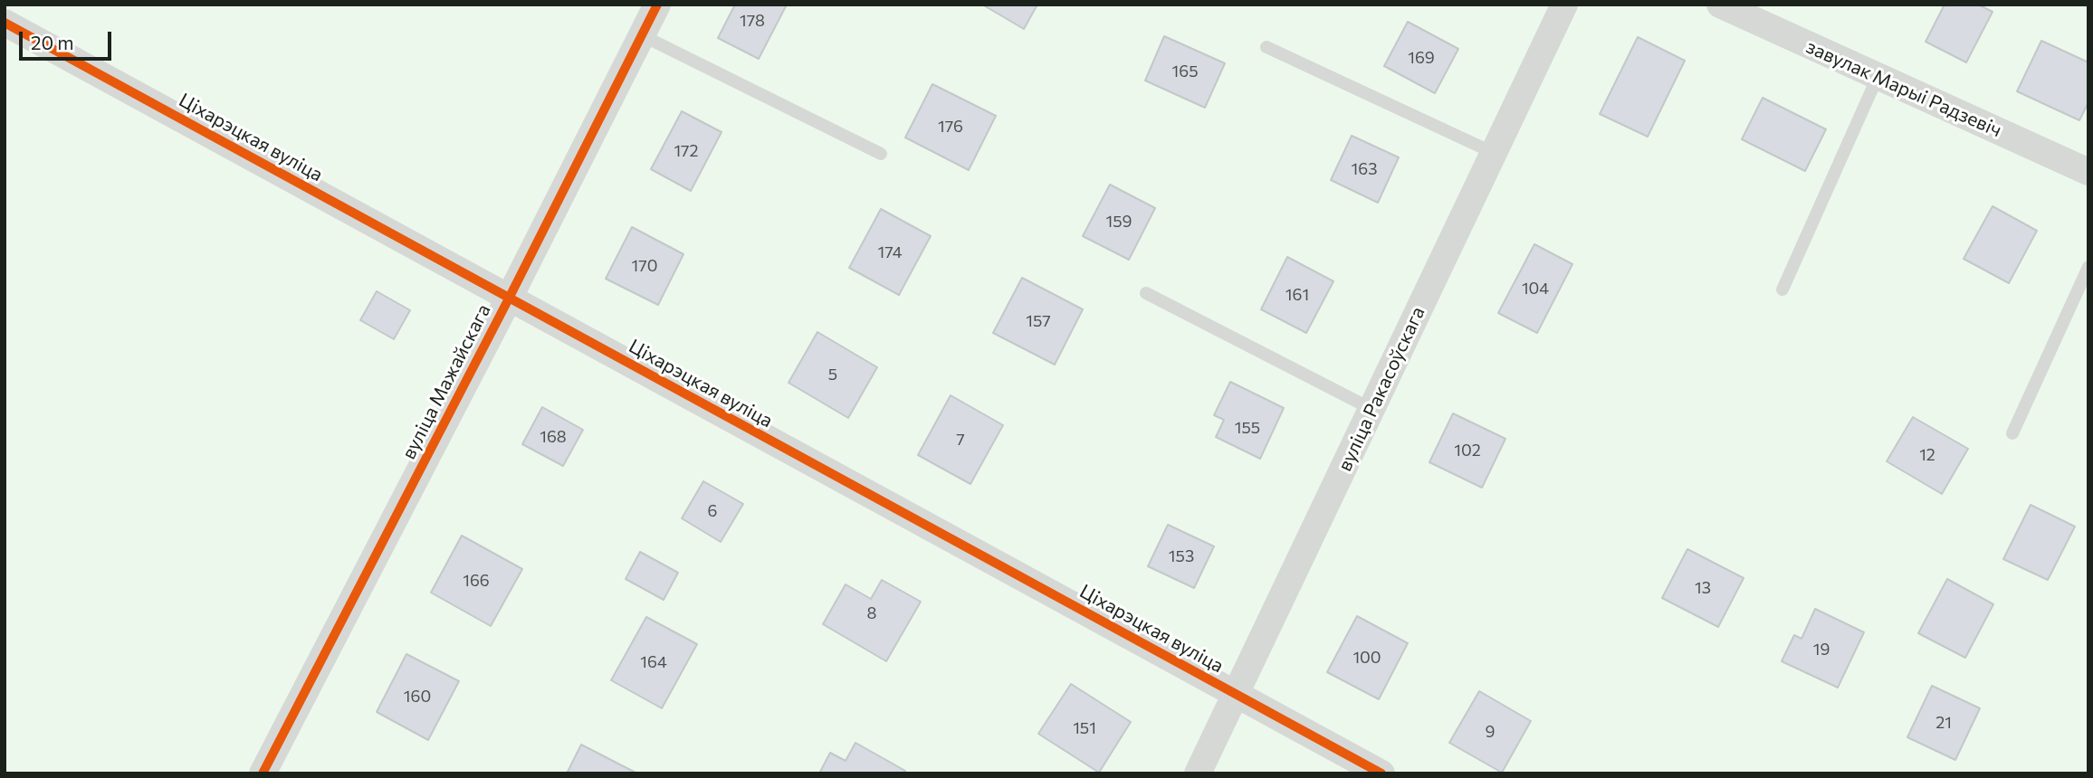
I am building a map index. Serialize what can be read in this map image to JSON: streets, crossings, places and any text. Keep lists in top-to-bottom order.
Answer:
{
  "streets": {
    "street": [
      "завулак Марыі Радзевіч",
      "Ціхарэцкая вуліца",
      "вуліца Мажайскага",
      "вуліца Ракасоўскага"
    ]
  },
  "crossings": [
    ["Ціхарэцкая вуліца", "вуліца Мажайскага"],
    ["Ціхарэцкая вуліца", "вуліца Ракасоўскага"]
  ],
  "house_numbers": [
    "178",
    "169",
    "165",
    "176",
    "172",
    "163",
    "159",
    "174",
    "170",
    "104",
    "161",
    "157",
    "5",
    "155",
    "168",
    "7",
    "102",
    "12",
    "6",
    "153",
    "166",
    "13",
    "8",
    "19",
    "100",
    "164",
    "160",
    "21",
    "151",
    "9"
  ],
  "scale_bar": "20 m"
}
